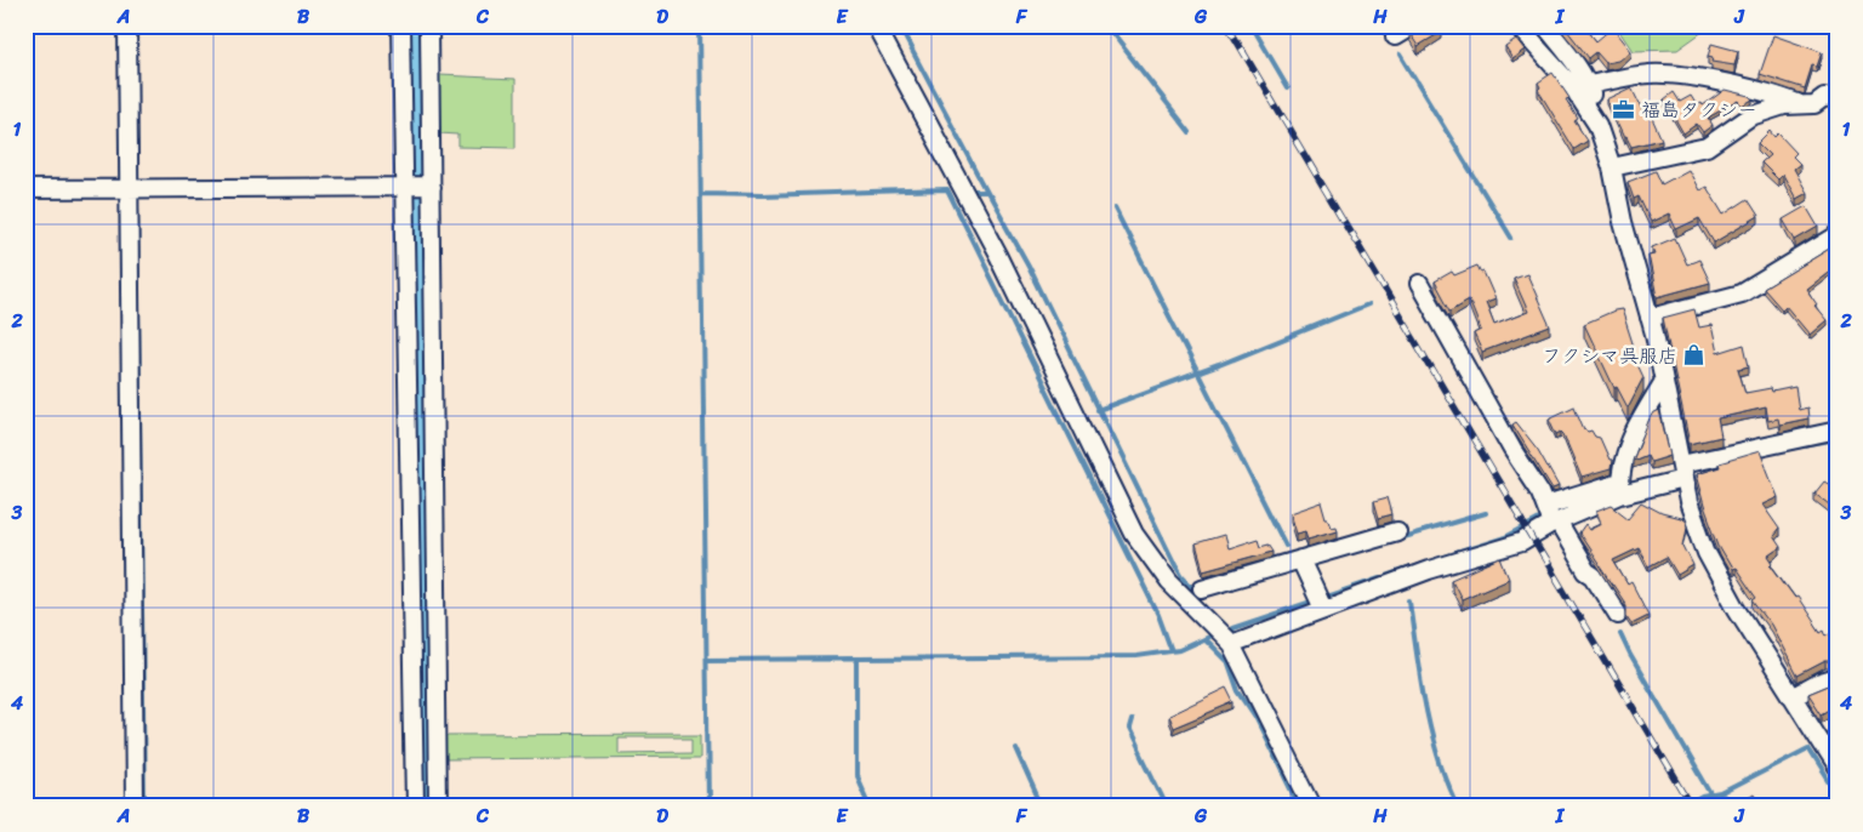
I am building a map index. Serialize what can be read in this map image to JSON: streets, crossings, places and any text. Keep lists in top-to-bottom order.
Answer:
{
  "places": {
    "office": ["福島タクシー"],
    "shop": ["フクシマ呉服店"]
  },
  "grid": {
    "columns": [
      "A",
      "B",
      "C",
      "D",
      "E",
      "F",
      "G",
      "H",
      "I",
      "J"
    ],
    "rows": [
      "1",
      "2",
      "3",
      "4"
    ]
  }
}
